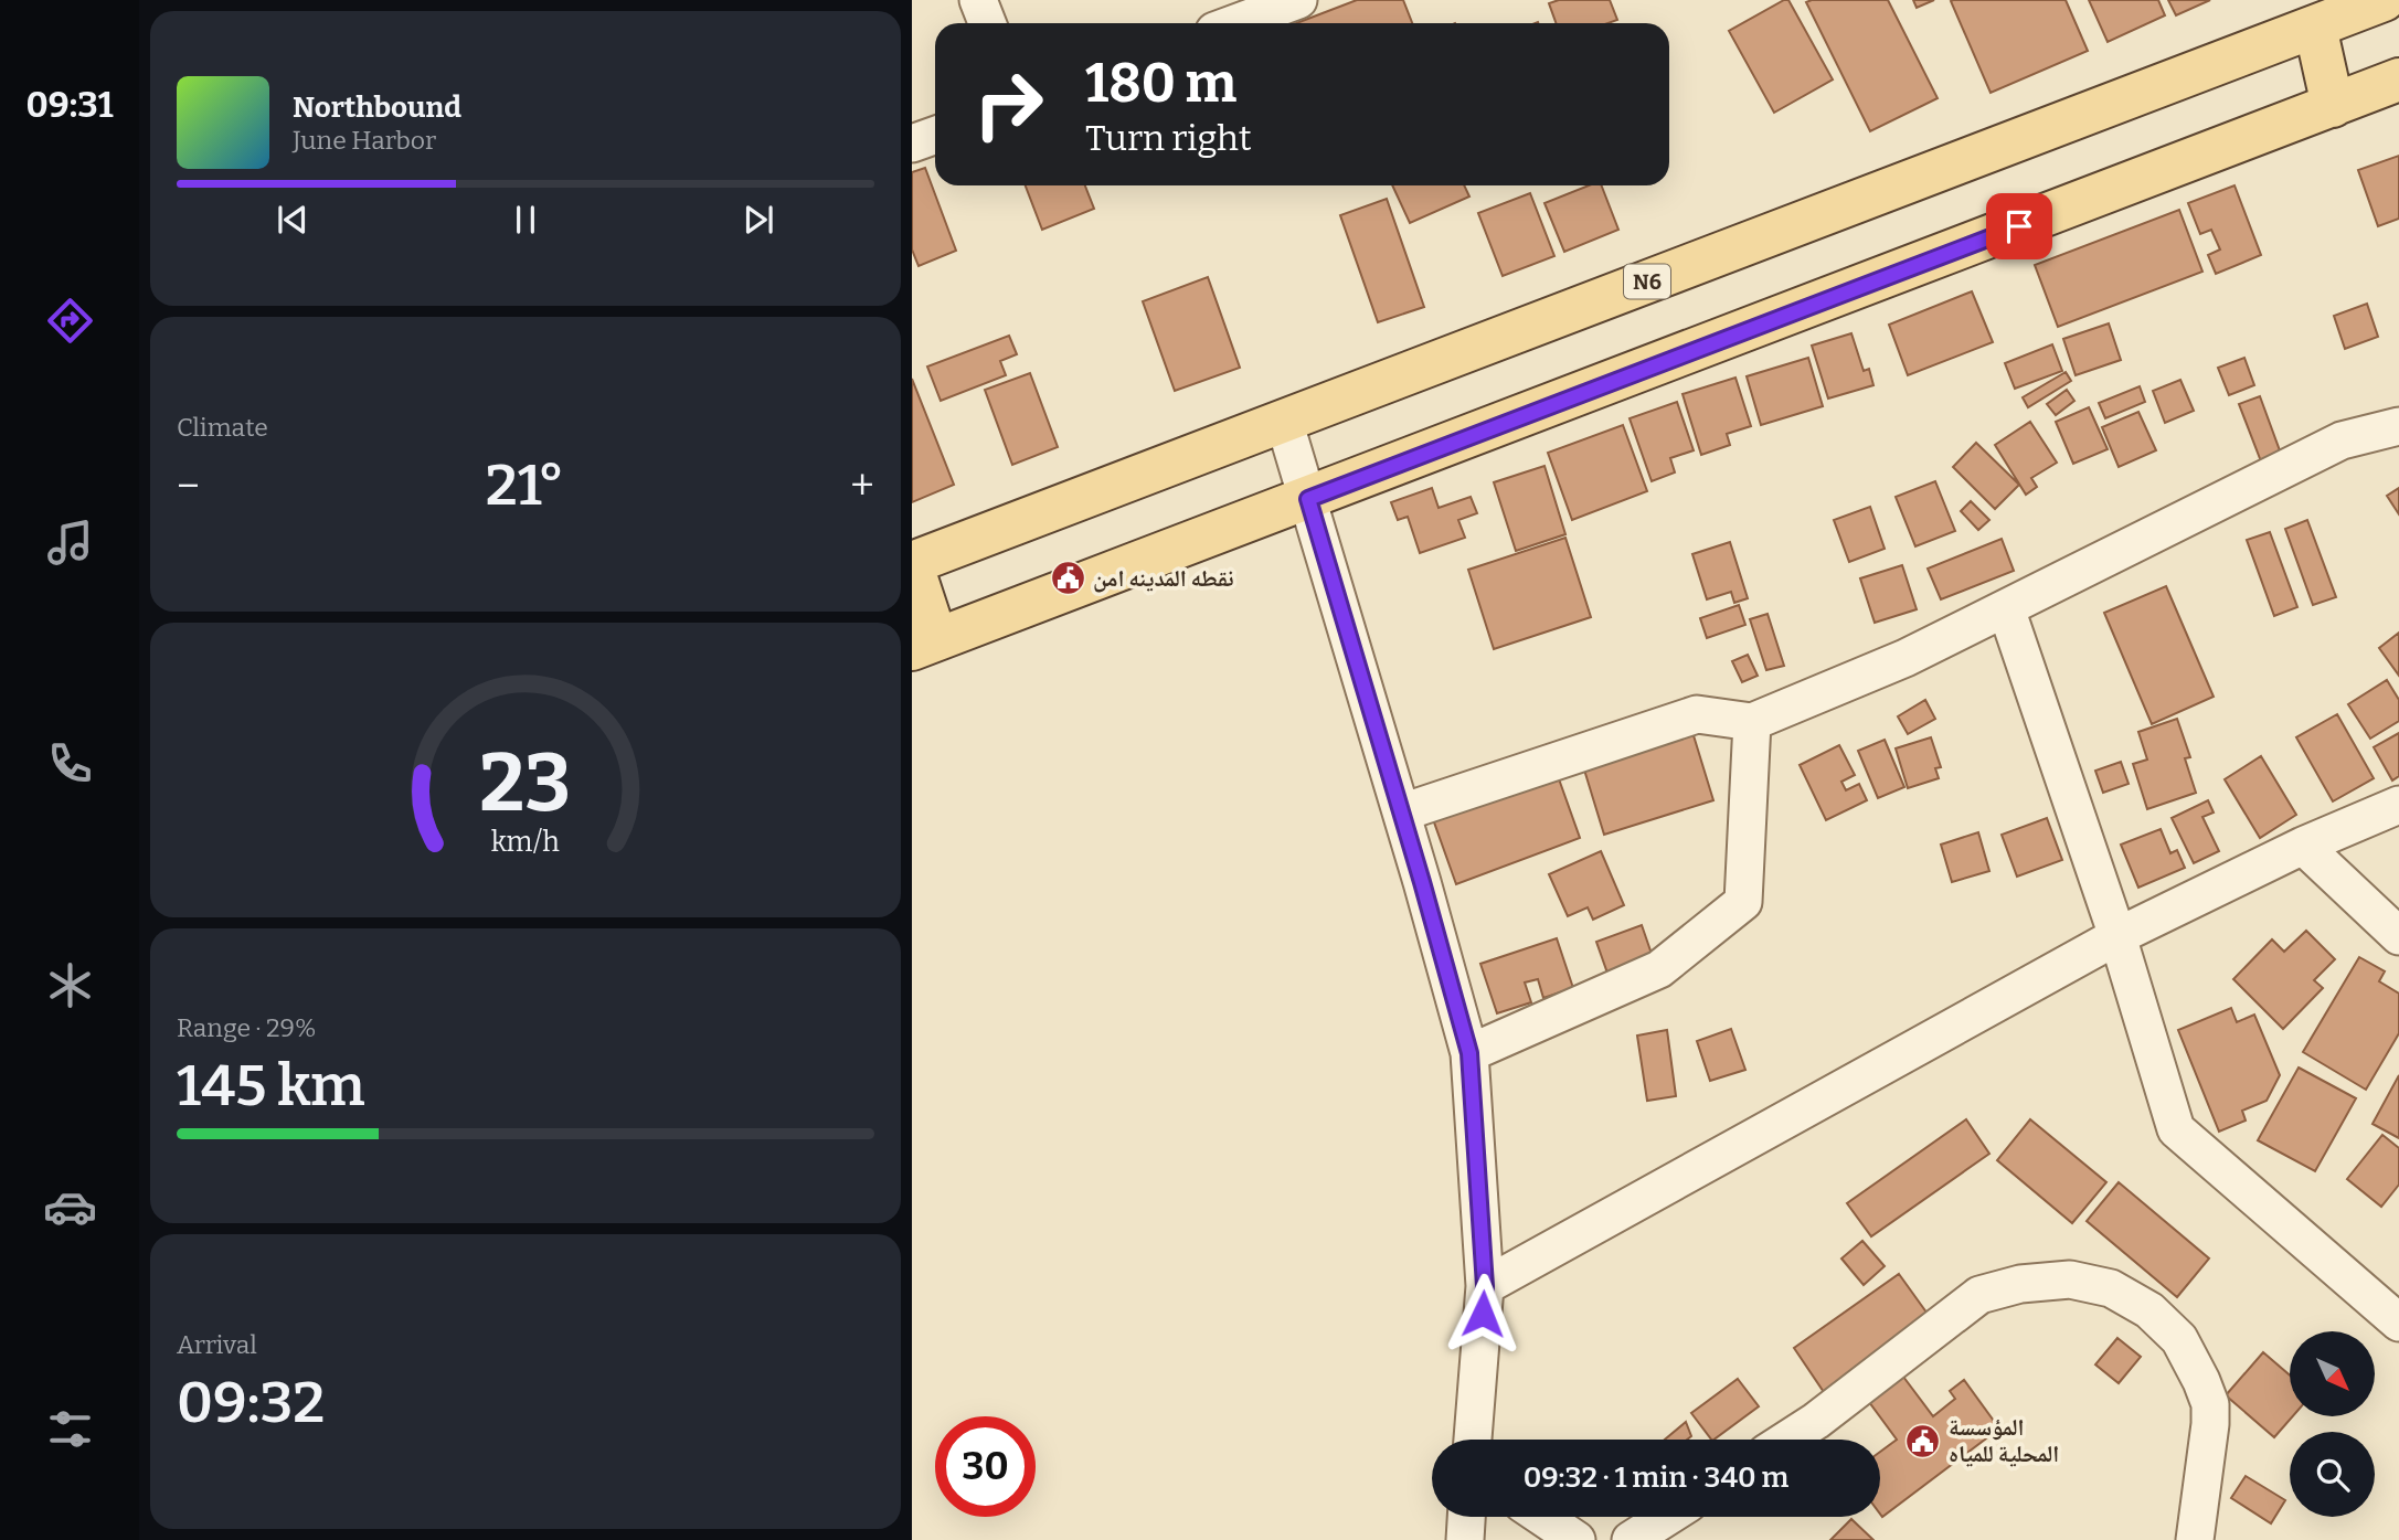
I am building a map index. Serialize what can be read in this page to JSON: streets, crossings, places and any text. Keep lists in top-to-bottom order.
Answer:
{
  "streets": {
    "main road": ["N6"]
  },
  "places": {
    "public building": ["نقطه المدينه امن", "المؤسسة المحلية للمياه"]
  },
  "north": "bottom right",
  "page": {
    "tabs": "09:31",
    "turn": ["180 m", "Turn right"],
    "song": ["Northbound", "June Harbor"],
    "tile": [
      "Climate",
      ["Range · 29%", "145 km"],
      ["Arrival", "09:32"]
    ],
    "heat": ["−", "21°", "+"],
    "limit": "30",
    "trip": "09:32 · 1 min · 340 m",
    "gauge": ["23", "km/h"]
  }
}
